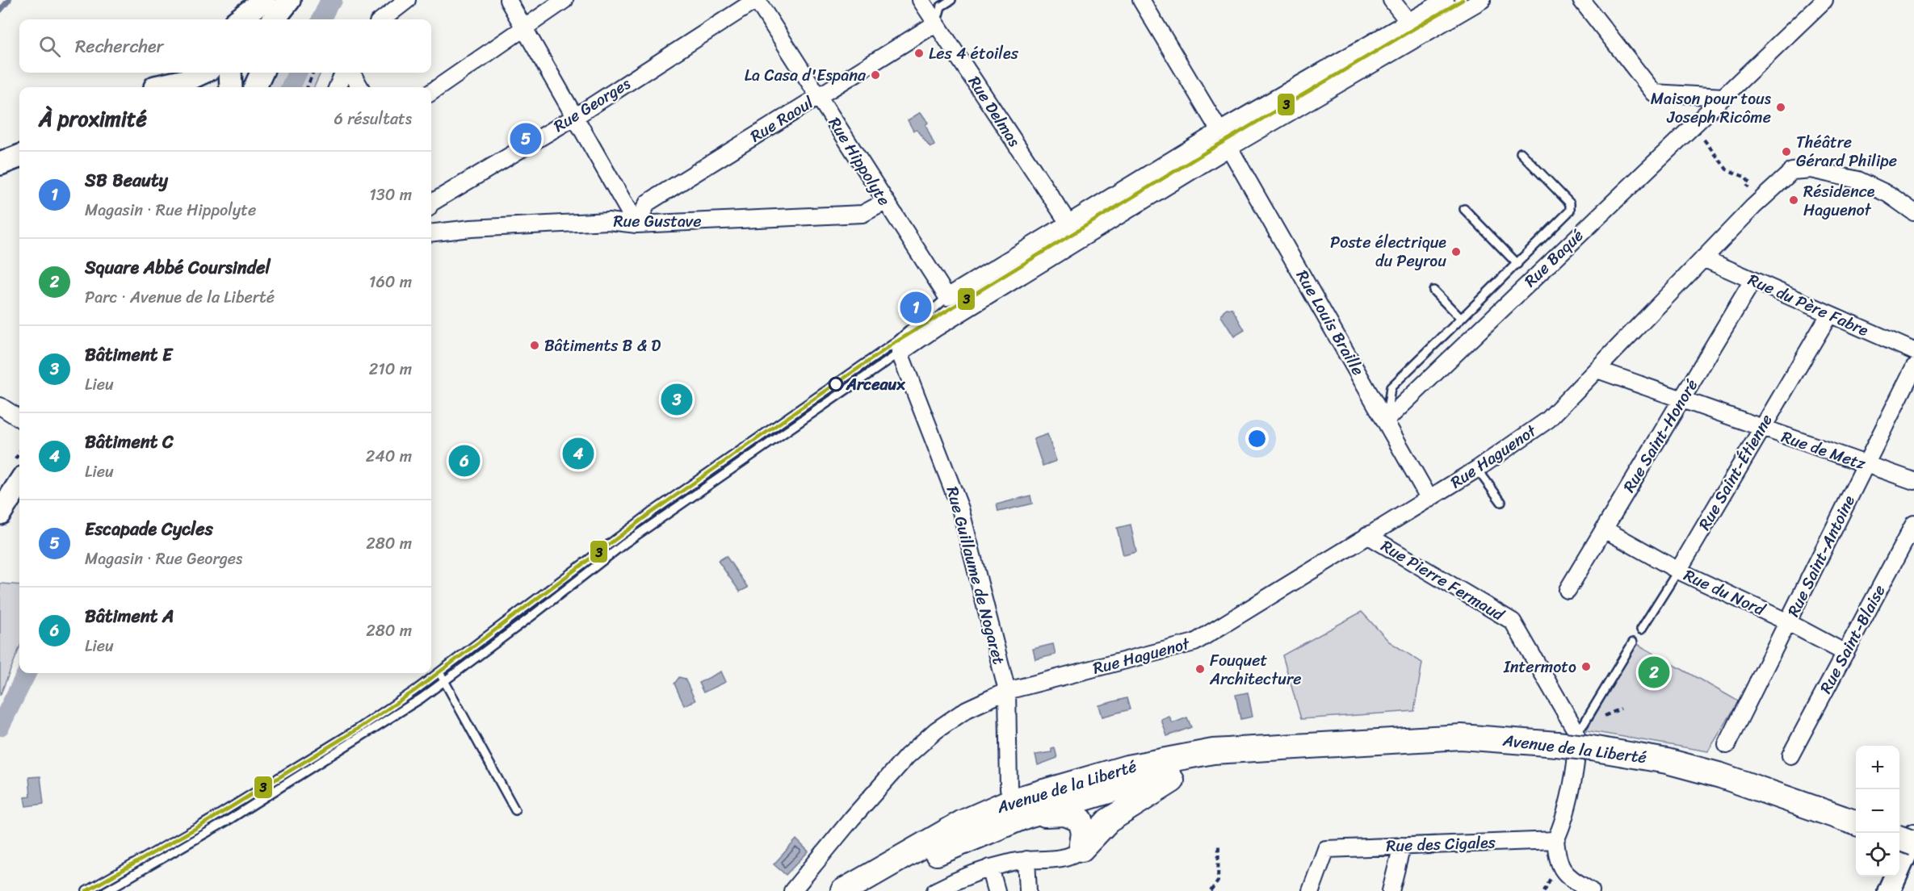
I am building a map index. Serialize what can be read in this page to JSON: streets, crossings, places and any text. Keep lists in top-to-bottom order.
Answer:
{
  "streets": {
    "main road": ["Avenue de la Liberté"],
    "street": [
      "Rue Georges",
      "Rue Delmas",
      "Rue Raoul",
      "Rue Hippolyte",
      "Rue Gustave",
      "Rue Baqué",
      "Rue du Père Fabre",
      "Rue Louis Braille",
      "Rue Saint-Honoré",
      "Rue de Metz",
      "Rue Haguenot",
      "Rue Saint-Étienne",
      "Rue Saint-Antoine",
      "Rue Guillaume de Nogaret",
      "Rue Pierre Fermaud",
      "Rue du Nord",
      "Rue Saint-Blaise",
      "Rue des Cigales"
    ]
  },
  "crossings": [
    ["Rue Georges", "Rue Hippolyte"],
    ["Rue Delmas", "Rue Raoul"],
    ["Rue Raoul", "Rue Hippolyte"],
    ["Rue Raoul", "Rue Gustave"],
    ["Rue Hippolyte", "Rue Gustave"],
    ["Rue Baqué", "Rue Louis Braille"],
    ["Rue du Père Fabre", "Rue Saint-Honoré"],
    ["Rue du Père Fabre", "Rue Haguenot"],
    ["Rue du Père Fabre", "Rue Saint-Étienne"],
    ["Rue Louis Braille", "Rue Haguenot"],
    ["Rue Saint-Honoré", "Rue de Metz"],
    ["Rue Saint-Honoré", "Rue du Nord"],
    ["Rue de Metz", "Rue Haguenot"],
    ["Rue de Metz", "Rue Saint-Étienne"],
    ["Rue de Metz", "Rue Saint-Antoine"],
    ["Rue Haguenot", "Rue Guillaume de Nogaret"],
    ["Rue Haguenot", "Rue Pierre Fermaud"],
    ["Rue Saint-Étienne", "Rue du Nord"],
    ["Rue Saint-Antoine", "Rue du Nord"],
    ["Rue Pierre Fermaud", "Avenue de la Liberté"],
    ["Rue Pierre Fermaud", "Rue des Cigales"],
    ["Rue du Nord", "Rue Saint-Blaise"]
  ],
  "places": [
    "Les 4 étoiles",
    "La Casa d'Espana",
    "Maison pour tous Joseph Ricôme",
    "Théâtre Gérard Philipe",
    "Résidence Haguenot",
    "Poste électrique du Peyrou",
    "Bâtiments B & D",
    "Arceaux",
    "Intermoto",
    "Fouquet Architecture"
  ],
  "lines": ["transit line 3"],
  "page": {
    "search": "Rechercher",
    "heading": ["À proximité", "6 résultats"],
    "pins": [
      "5",
      "1",
      "3",
      "4",
      "6",
      "2"
    ],
    "list": [
      {
        "mark": "1",
        "name": "SB Beauty",
        "note": "Magasin · Rue Hippolyte",
        "value": "130 m"
      },
      {
        "mark": "2",
        "name": "Square Abbé Coursindel",
        "note": "Parc · Avenue de la Liberté",
        "value": "160 m"
      },
      {
        "mark": "3",
        "name": "Bâtiment E",
        "note": "Lieu",
        "value": "210 m"
      },
      {
        "mark": "4",
        "name": "Bâtiment C",
        "note": "Lieu",
        "value": "240 m"
      },
      {
        "mark": "5",
        "name": "Escapade Cycles",
        "note": "Magasin · Rue Georges",
        "value": "280 m"
      },
      {
        "mark": "6",
        "name": "Bâtiment A",
        "note": "Lieu",
        "value": "280 m"
      }
    ],
    "map_buttons": ["+", "−"]
  }
}
